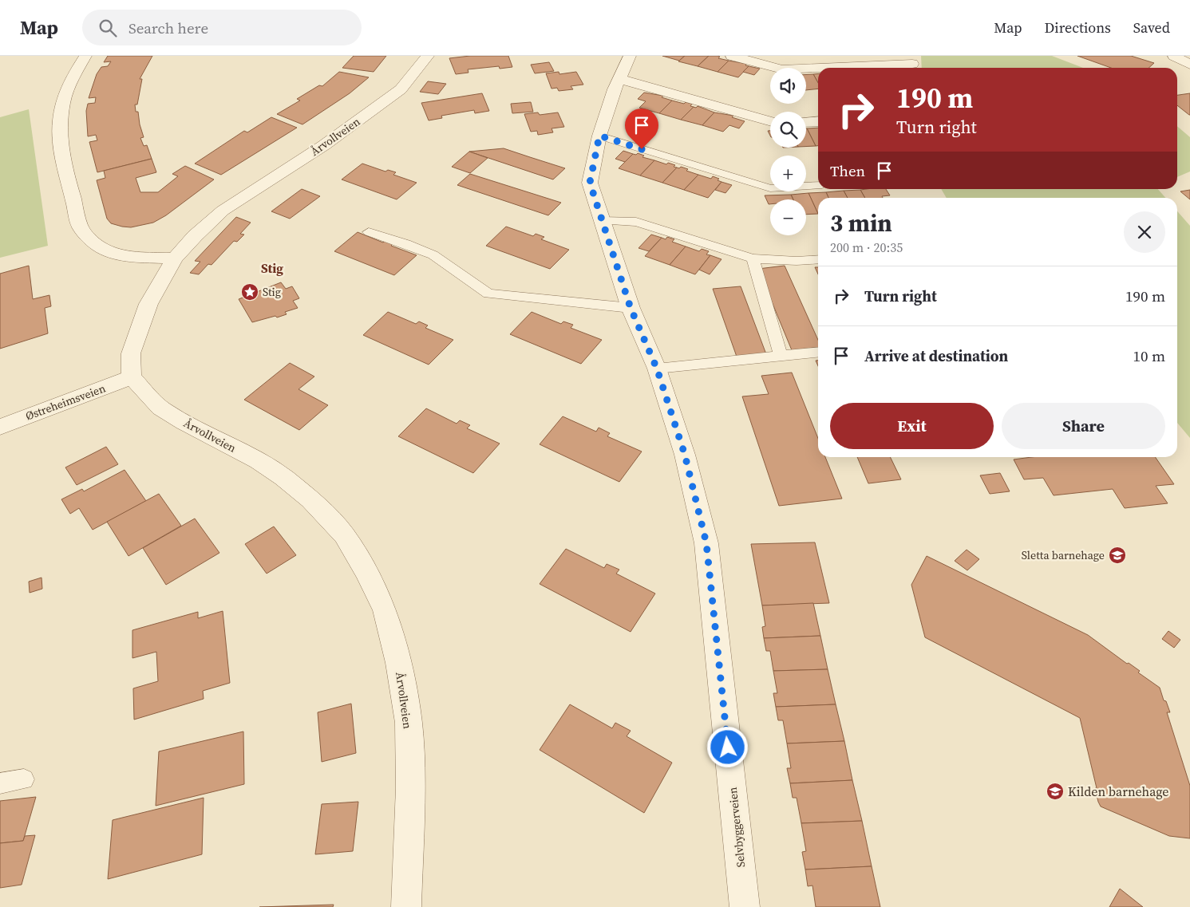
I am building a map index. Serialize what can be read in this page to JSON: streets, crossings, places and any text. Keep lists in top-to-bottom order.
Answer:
{
  "streets": {
    "street": ["Årvollveien", "Østreheimsveien", "Selvbyggerveien"]
  },
  "crossings": [
    ["Årvollveien", "Østreheimsveien"]
  ],
  "districts": ["Stig"],
  "places": {
    "place": ["Stig"],
    "school or university": ["Sletta barnehage", "Kilden barnehage"]
  },
  "page": {
    "header": "Map",
    "search": "Search here",
    "nav": ["Map", "Directions", "Saved"],
    "map_buttons": ["+", "−"],
    "turn": ["190 m", "Turn right"],
    "then": "Then",
    "heading": ["3 min", "200 m · 20:35"],
    "list": [
      {
        "name": "Turn right",
        "value": "190 m"
      },
      {
        "name": "Arrive at destination",
        "value": "10 m"
      }
    ],
    "buttons": ["Exit", "Share"]
  }
}
